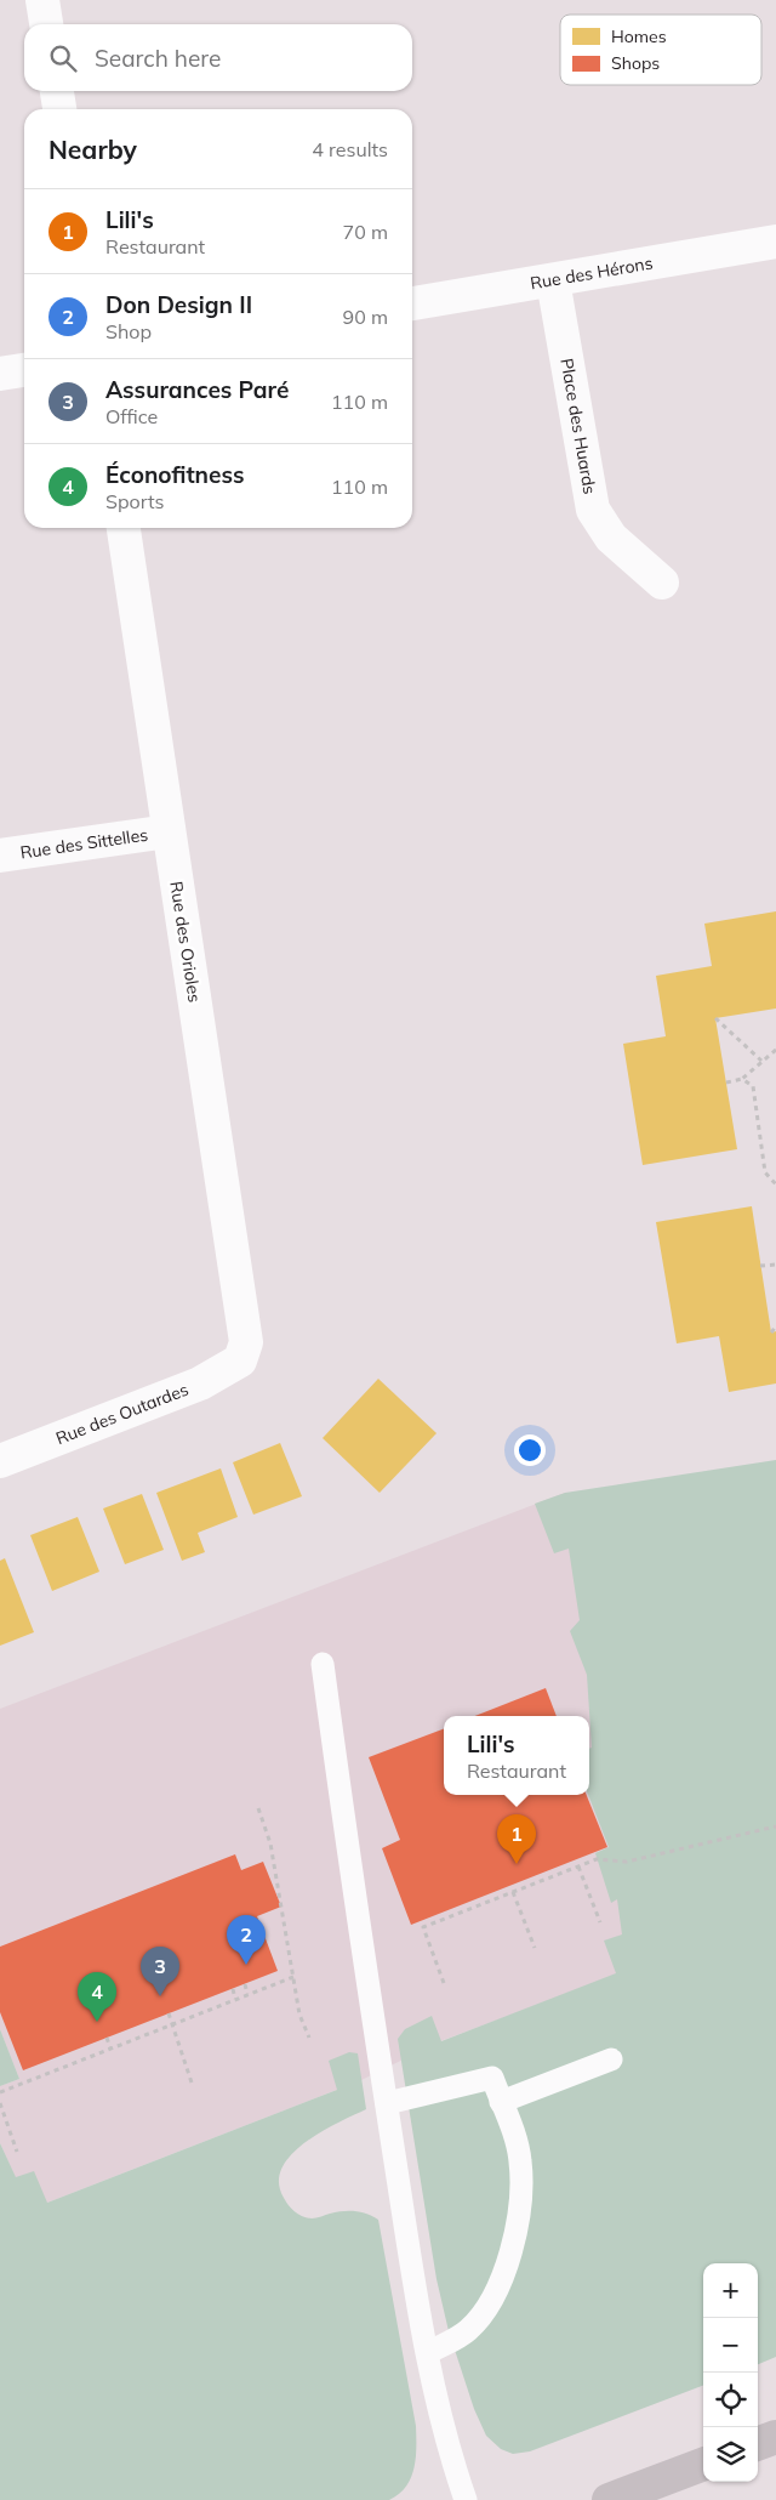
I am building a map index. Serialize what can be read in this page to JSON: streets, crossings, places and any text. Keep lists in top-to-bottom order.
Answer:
{
  "streets": {
    "street": [
      "Rue des Hérons",
      "Place des Huards",
      "Rue des Sittelles",
      "Rue des Orioles",
      "Rue des Outardes"
    ]
  },
  "crossings": [
    ["Rue des Hérons", "Place des Huards"],
    ["Rue des Sittelles", "Rue des Orioles"],
    ["Rue des Orioles", "Rue des Outardes"]
  ],
  "legend": ["Homes", "Shops"],
  "page": {
    "search": "Search here",
    "heading": ["Nearby", "4 results"],
    "list": [
      {
        "mark": "1",
        "name": "Lili's",
        "note": "Restaurant",
        "value": "70 m"
      },
      {
        "mark": "2",
        "name": "Don Design II",
        "note": "Shop",
        "value": "90 m"
      },
      {
        "mark": "3",
        "name": "Assurances Paré",
        "note": "Office",
        "value": "110 m"
      },
      {
        "mark": "4",
        "name": "Éconofitness",
        "note": "Sports",
        "value": "110 m"
      }
    ],
    "popup": ["Lili's", "Restaurant"],
    "pins": [
      "1",
      "2",
      "3",
      "4"
    ],
    "map_buttons": ["+", "−"]
  }
}
